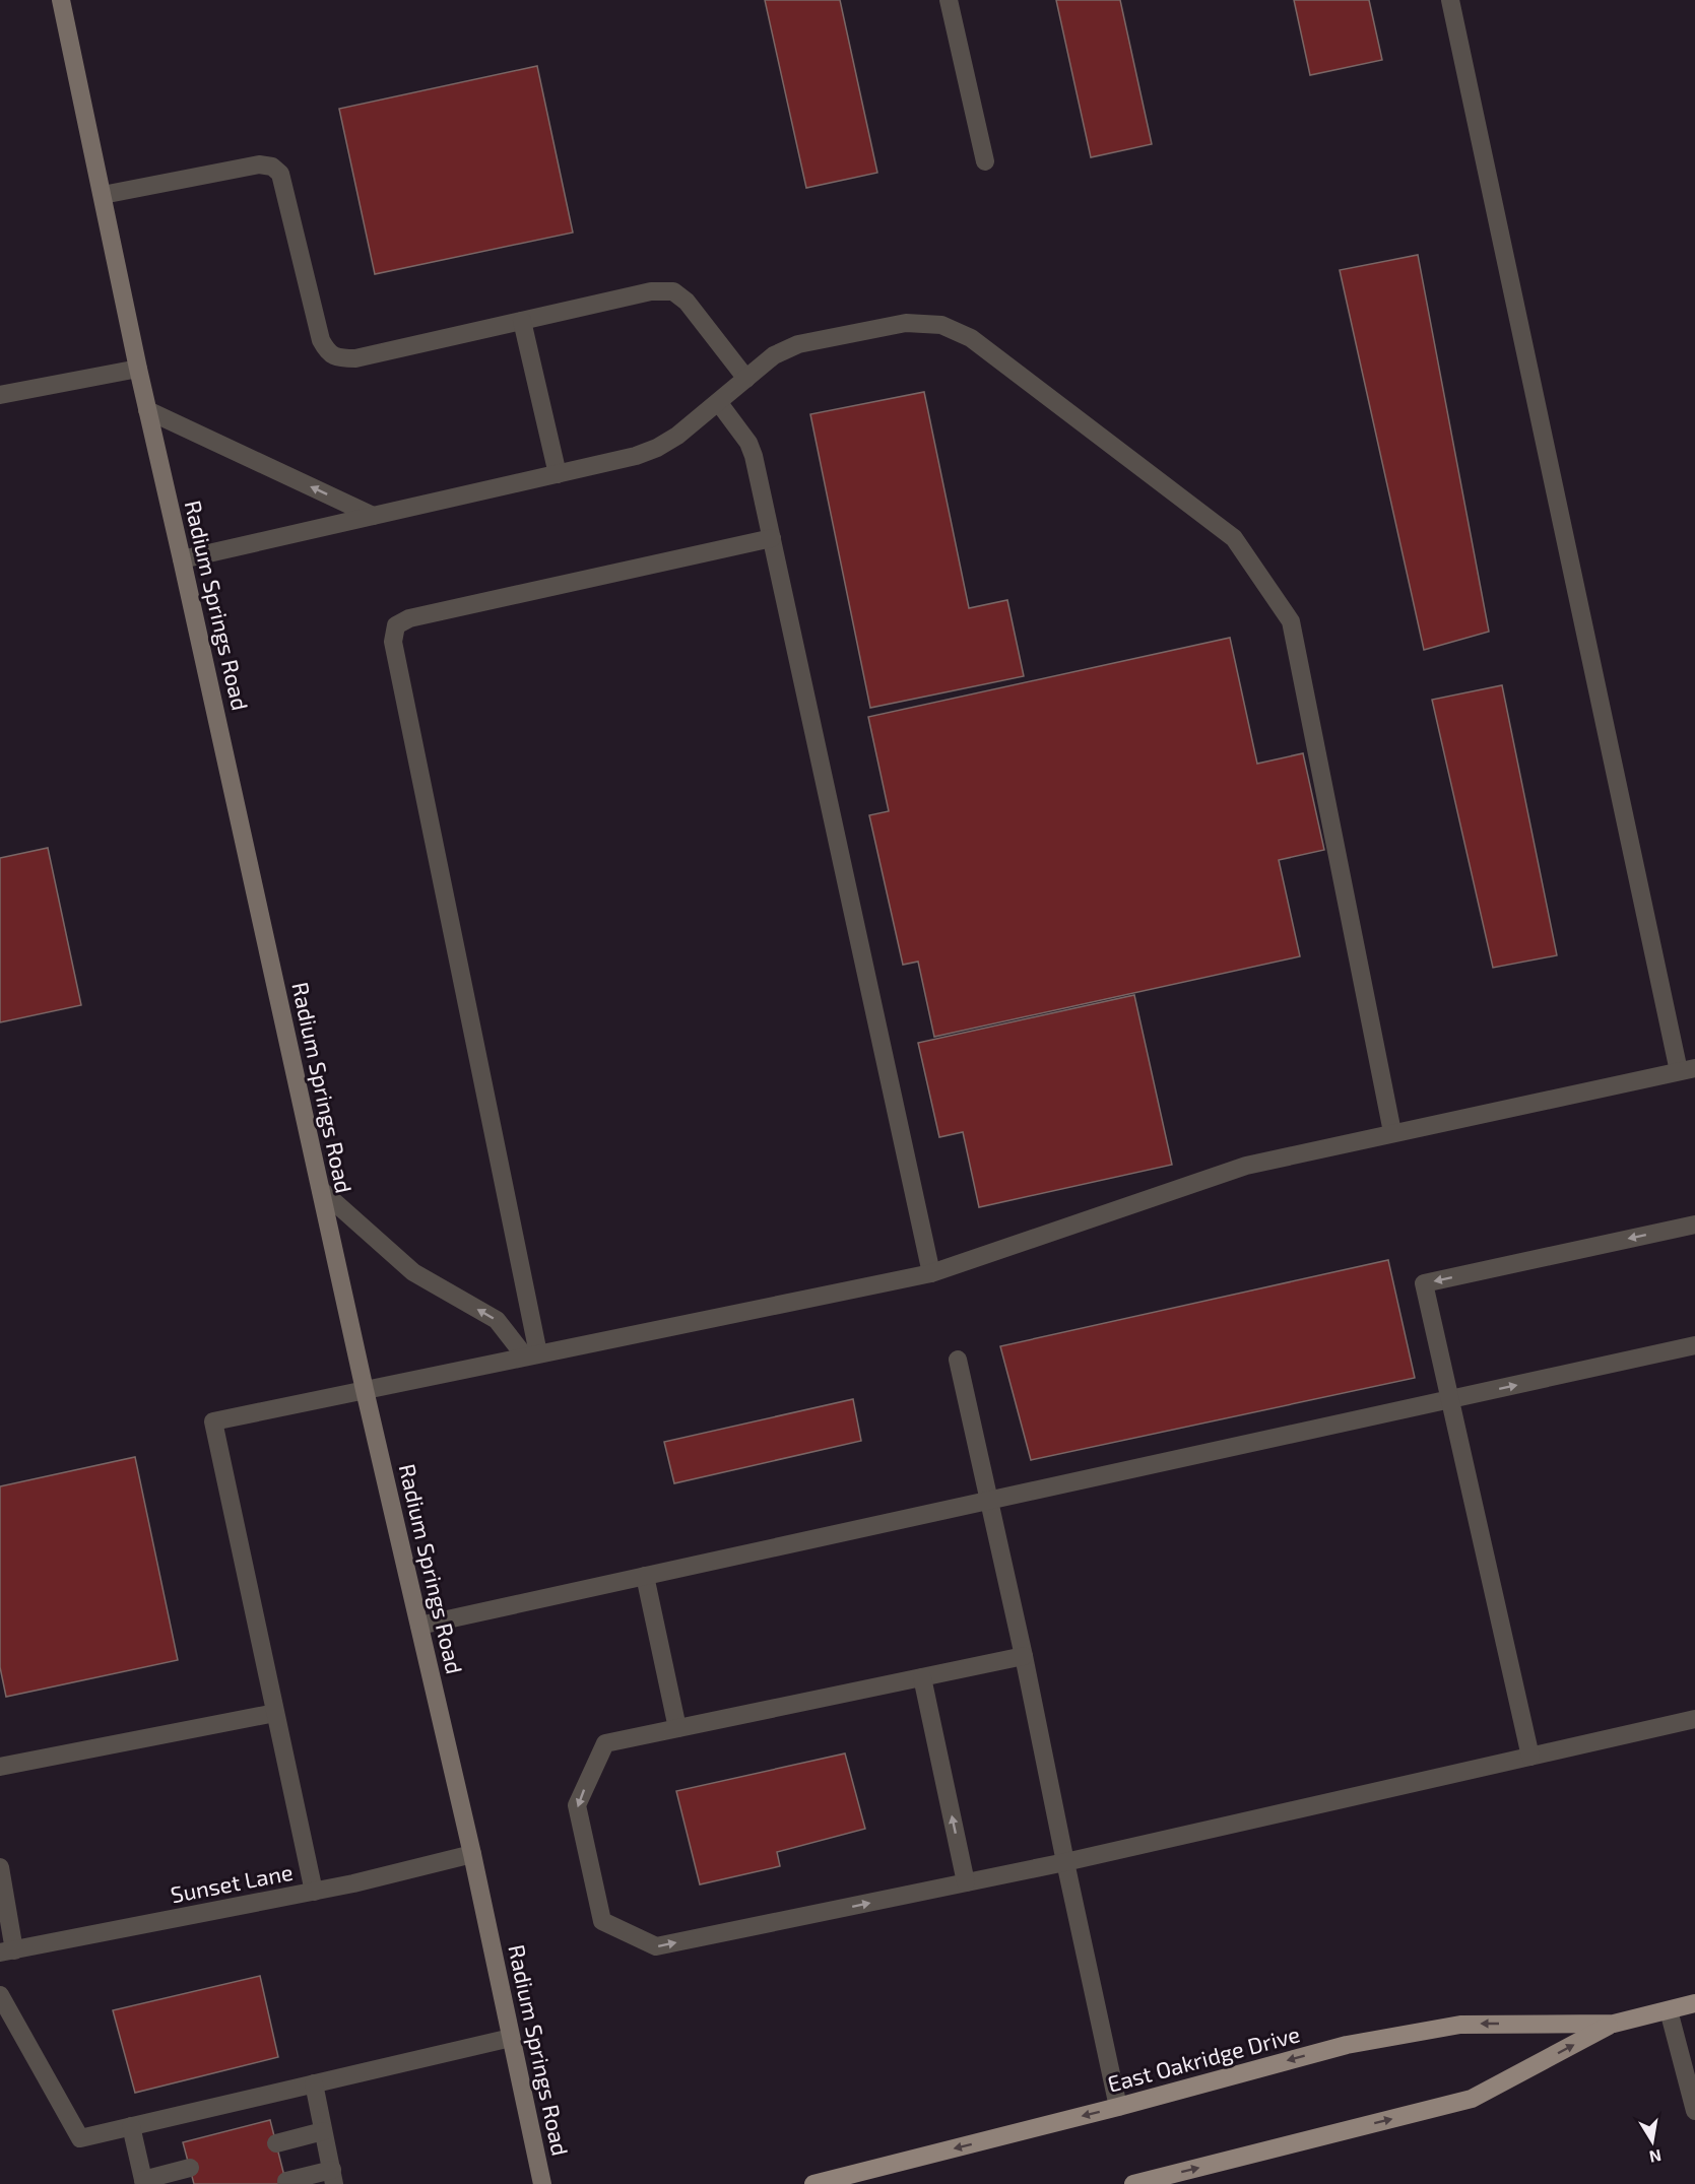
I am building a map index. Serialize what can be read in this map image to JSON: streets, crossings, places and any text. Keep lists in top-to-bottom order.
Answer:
{
  "streets": {
    "main road": ["Radium Springs Road", "East Oakridge Drive"],
    "street": ["Sunset Lane"]
  },
  "crossings": [
    ["Radium Springs Road", "Sunset Lane"]
  ],
  "north": "bottom"
}
